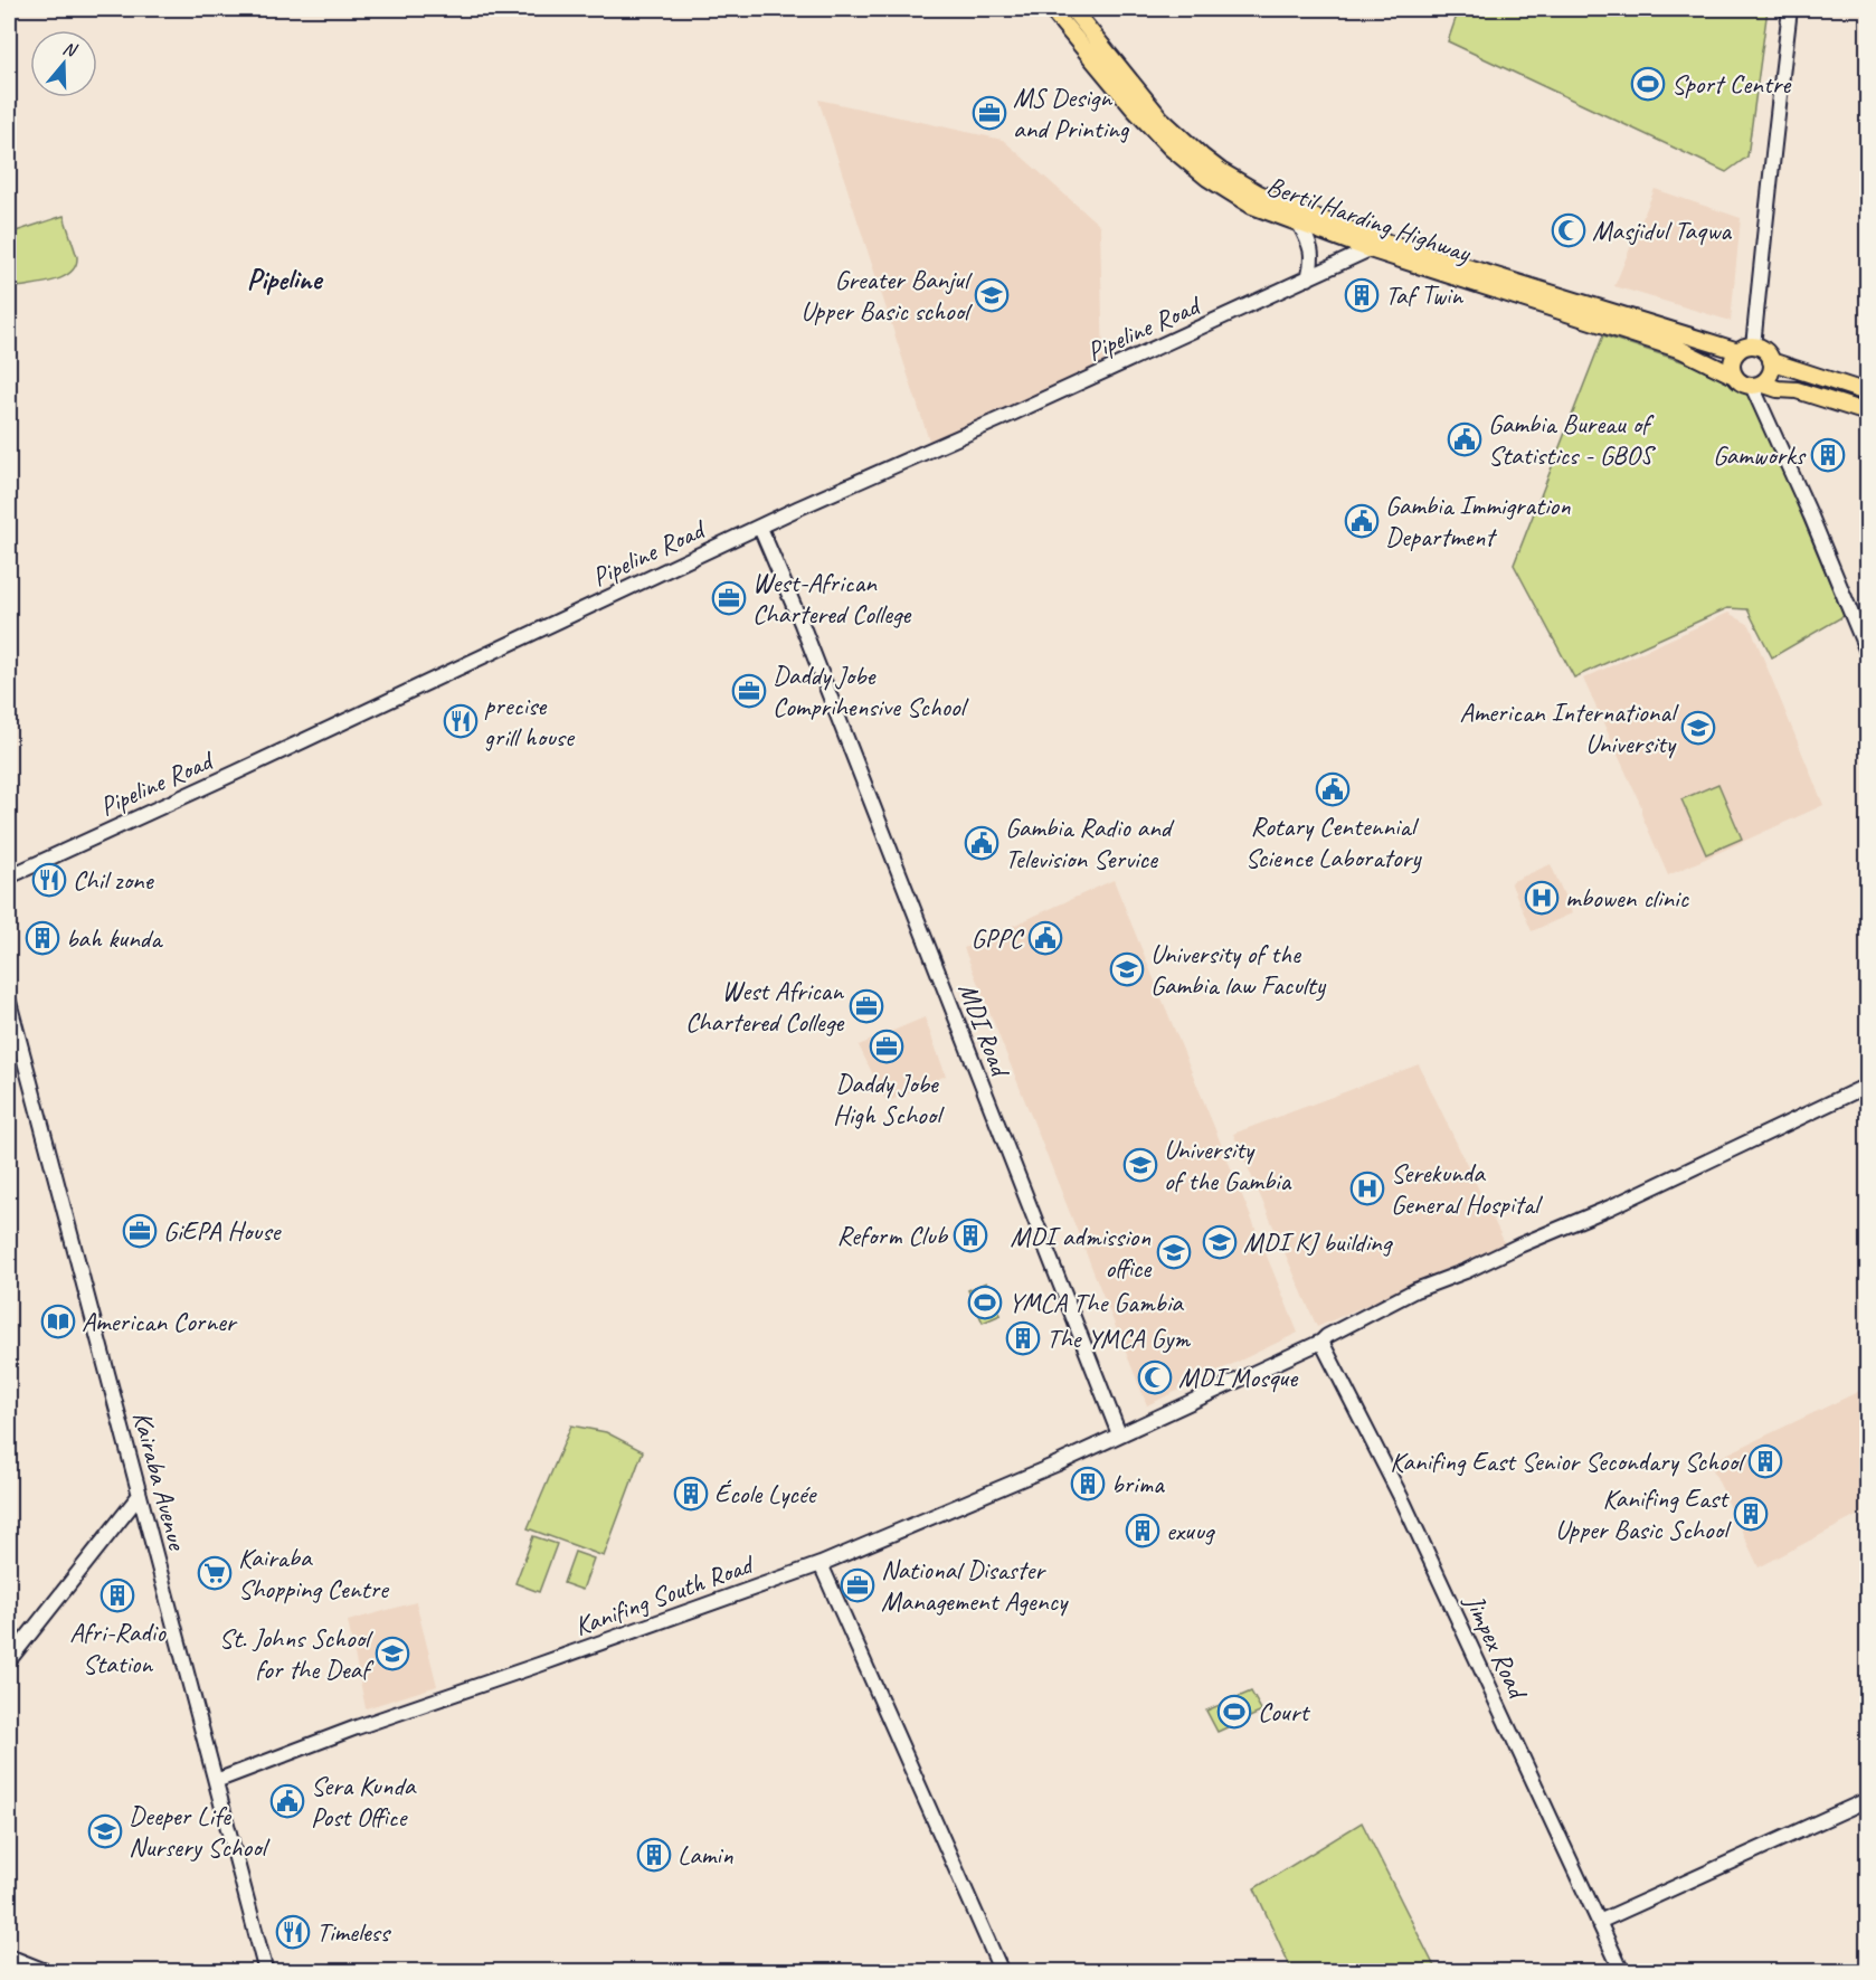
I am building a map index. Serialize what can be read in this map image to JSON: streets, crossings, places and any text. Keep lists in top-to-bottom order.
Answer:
{
  "streets": {
    "main road": ["Bertil Harding Highway"],
    "street": [
      "Pipeline Road",
      "MDI Road",
      "Kairaba Avenue",
      "Kanifing South Road",
      "Jimpex Road"
    ]
  },
  "crossings": [
    ["Bertil Harding Highway", "Pipeline Road"],
    ["Pipeline Road", "MDI Road"],
    ["MDI Road", "Kanifing South Road"],
    ["Kairaba Avenue", "Kanifing South Road"],
    ["Kanifing South Road", "Jimpex Road"]
  ],
  "districts": ["Pipeline"],
  "places": {
    "sports": ["Sport Centre", "YMCA The Gambia", "Court"],
    "office": [
      "MS Design and Printing",
      "West-African Chartered College",
      "Daddy Jobe Comprihensive School",
      "West African Chartered College",
      "Daddy Jobe High School",
      "GiEPA House",
      "National Disaster Management Agency"
    ],
    "mosque": ["Masjidul Taqwa", "MDI Mosque"],
    "school or university": [
      "Greater Banjul Upper Basic school",
      "American International University",
      "University of the Gambia law Faculty",
      "University of the Gambia",
      "MDI KJ building",
      "MDI admission office",
      "St. Johns School for the Deaf",
      "Deeper Life Nursery School"
    ],
    "building": [
      "Taf Twin",
      "Gamworks",
      "bah kunda",
      "Reform Club",
      "The YMCA Gym",
      "Kanifing East Senior Secondary School",
      "brima",
      "École Lycée",
      "Kanifing East Upper Basic School",
      "exuug",
      "Afri-Radio Station",
      "Lamin"
    ],
    "public building": [
      "Gambia Bureau of Statistics - GBOS",
      "Gambia Immigration Department",
      "Rotary Centennial Science Laboratory",
      "Gambia Radio and Television Service",
      "GPPC",
      "Sera Kunda Post Office"
    ],
    "restaurant": ["precise grill house", "Chil zone", "Timeless"],
    "hospital": ["mbowen clinic", "Serekunda General Hospital"],
    "library": ["American Corner"],
    "supermarket": ["Kairaba Shopping Centre"]
  },
  "north": "top"
}
